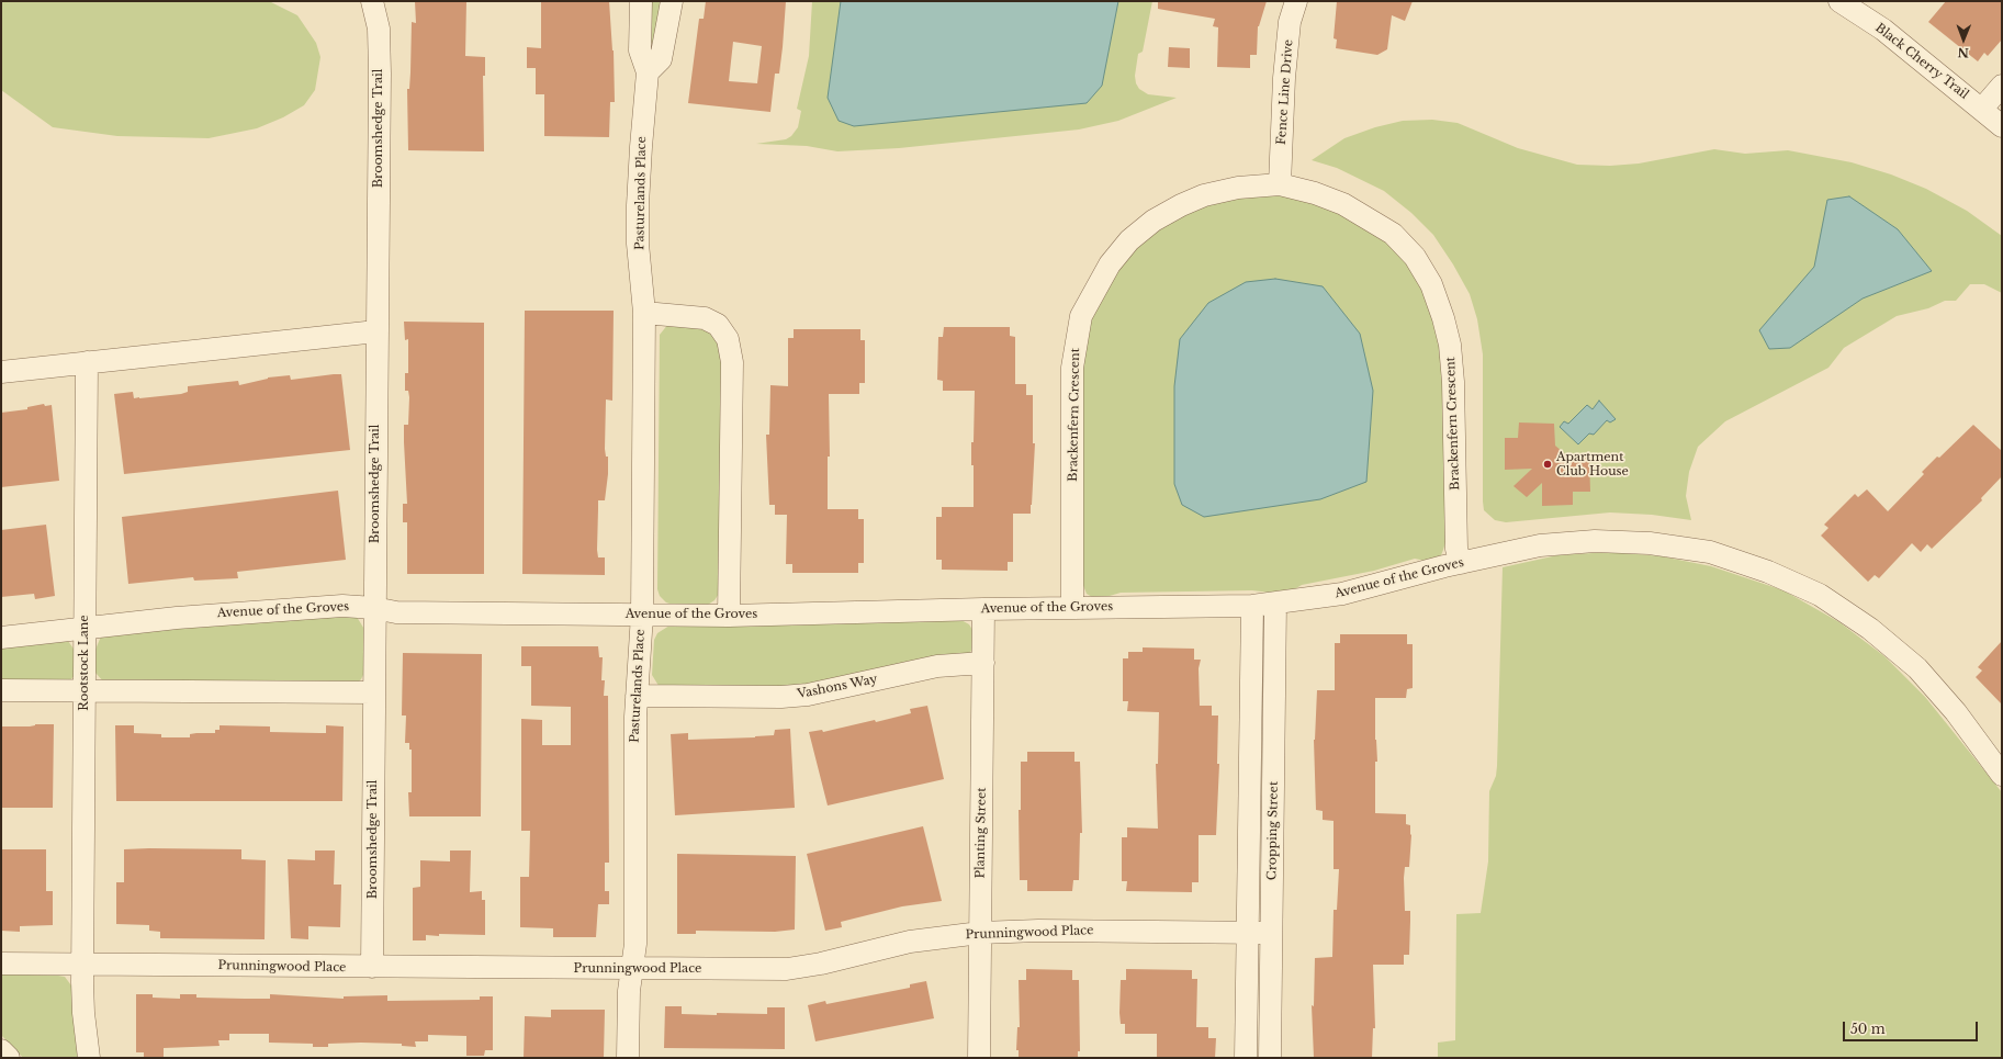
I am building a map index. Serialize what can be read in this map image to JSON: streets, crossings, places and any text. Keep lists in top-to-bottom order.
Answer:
{
  "streets": {
    "street": [
      "Black Cherry Trail",
      "Fence Line Drive",
      "Broomshedge Trail",
      "Pasturelands Place",
      "Brackenfern Crescent",
      "Avenue of the Groves",
      "Rootstock Lane",
      "Vashons Way",
      "Cropping Street",
      "Planting Street",
      "Prunningwood Place"
    ]
  },
  "crossings": [
    ["Fence Line Drive", "Brackenfern Crescent"],
    ["Broomshedge Trail", "Avenue of the Groves"],
    ["Broomshedge Trail", "Prunningwood Place"],
    ["Pasturelands Place", "Avenue of the Groves"],
    ["Pasturelands Place", "Vashons Way"],
    ["Pasturelands Place", "Prunningwood Place"],
    ["Brackenfern Crescent", "Avenue of the Groves"],
    ["Avenue of the Groves", "Rootstock Lane"],
    ["Avenue of the Groves", "Cropping Street"],
    ["Avenue of the Groves", "Planting Street"],
    ["Rootstock Lane", "Prunningwood Place"],
    ["Vashons Way", "Planting Street"],
    ["Cropping Street", "Prunningwood Place"],
    ["Planting Street", "Prunningwood Place"]
  ],
  "places": ["Apartment Club House"],
  "scale_bar": "50 m",
  "north": "bottom"
}
